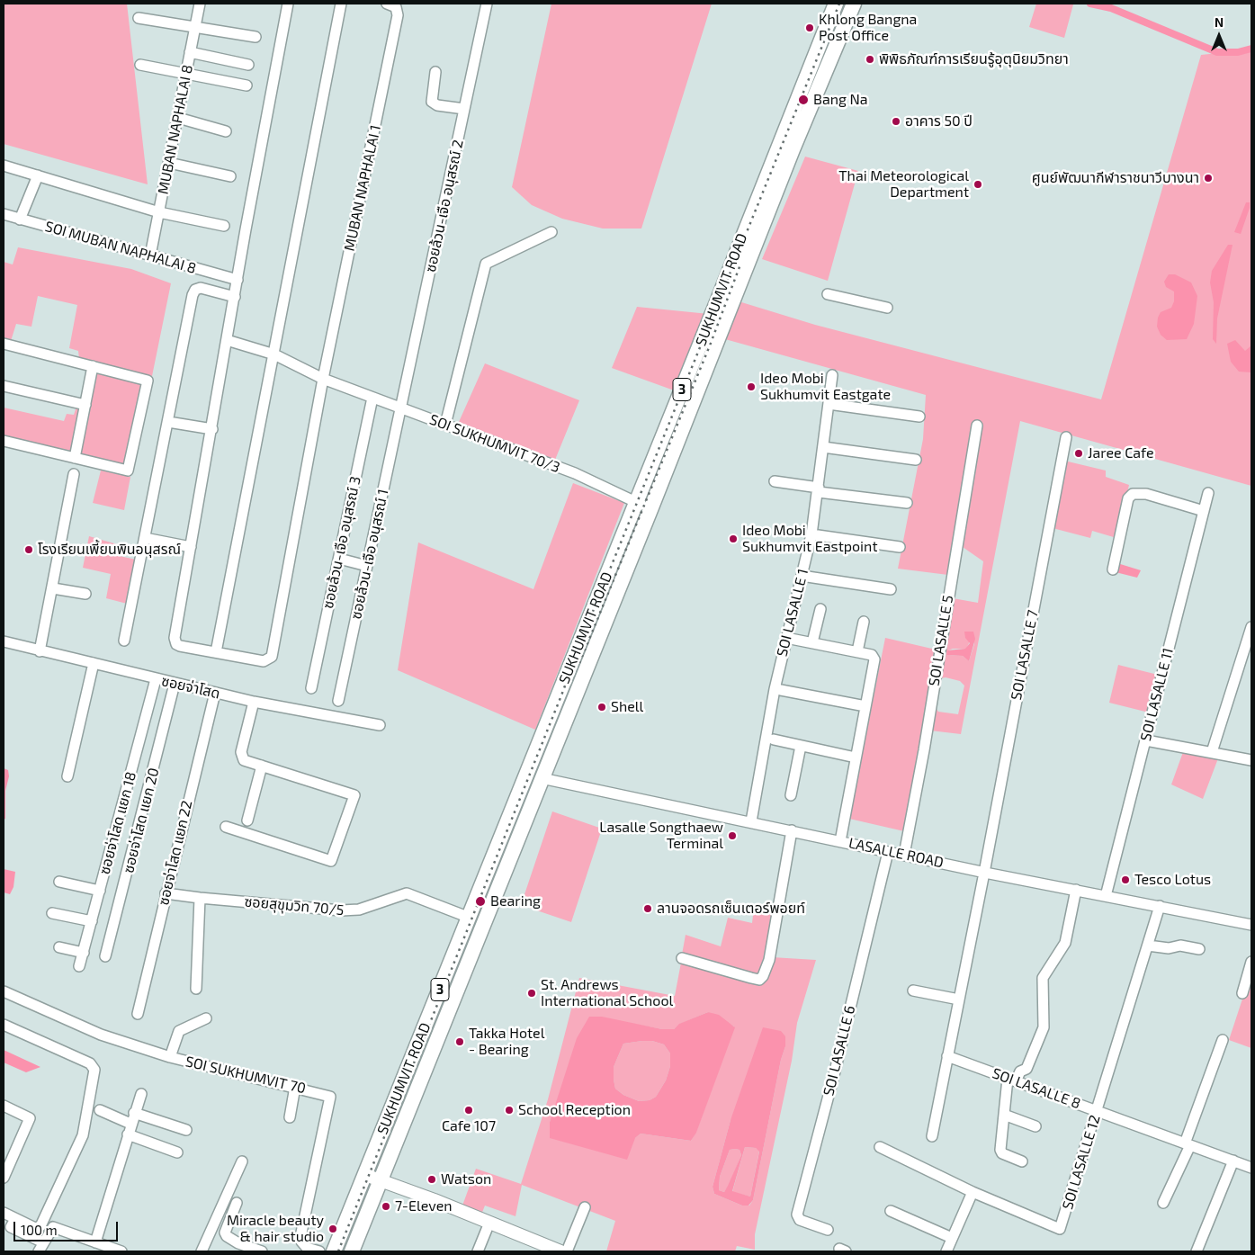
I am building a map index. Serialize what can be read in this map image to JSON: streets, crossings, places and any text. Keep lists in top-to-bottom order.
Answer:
{
  "streets": {
    "highway": ["SUKHUMVIT ROAD", "3"],
    "street": [
      "MUBAN NAPHALAI 8",
      "MUBAN NAPHALAI 1",
      "ซอยล้วน-เจือ อนุสรณ์ 2",
      "SOI MUBAN NAPHALAI 8",
      "SOI SUKHUMVIT 70/3",
      "ซอยล้วน-เจือ อนุสรณ์ 3",
      "ซอยล้วน-เจือ อนุสรณ์ 1",
      "SOI LASALLE 1",
      "SOI LASALLE 5",
      "SOI LASALLE 7",
      "ซอยจ่าโสด",
      "SOI LASALLE 11",
      "ซอยจ่าโสด แยก 20",
      "ซอยจ่าโสด แยก 18",
      "ซอยจ่าโสด แยก 22",
      "LASALLE ROAD",
      "ซอยสุขุมวิท 70/5",
      "SOI LASALLE 6",
      "SOI SUKHUMVIT 70",
      "SOI LASALLE 8",
      "SOI LASALLE 12"
    ]
  },
  "crossings": [
    ["MUBAN NAPHALAI 8", "SOI MUBAN NAPHALAI 8"],
    ["MUBAN NAPHALAI 1", "SOI SUKHUMVIT 70/3"],
    ["ซอยล้วน-เจือ อนุสรณ์ 2", "SOI SUKHUMVIT 70/3"],
    ["ซอยล้วน-เจือ อนุสรณ์ 2", "ซอยล้วน-เจือ อนุสรณ์ 1"],
    ["SUKHUMVIT ROAD", "SOI SUKHUMVIT 70/3"],
    ["SUKHUMVIT ROAD", "LASALLE ROAD"],
    ["SUKHUMVIT ROAD", "ซอยสุขุมวิท 70/5"],
    ["SOI SUKHUMVIT 70/3", "ซอยล้วน-เจือ อนุสรณ์ 3"],
    ["SOI SUKHUMVIT 70/3", "ซอยล้วน-เจือ อนุสรณ์ 1"],
    ["SOI LASALLE 1", "LASALLE ROAD"],
    ["SOI LASALLE 5", "LASALLE ROAD"],
    ["SOI LASALLE 7", "LASALLE ROAD"],
    ["ซอยจ่าโสด", "ซอยจ่าโสด แยก 20"],
    ["ซอยจ่าโสด", "ซอยจ่าโสด แยก 18"],
    ["ซอยจ่าโสด", "ซอยจ่าโสด แยก 22"],
    ["SOI LASALLE 11", "LASALLE ROAD"],
    ["ซอยจ่าโสด แยก 22", "ซอยสุขุมวิท 70/5"],
    ["LASALLE ROAD", "SOI LASALLE 6"],
    ["LASALLE ROAD", "SOI LASALLE 12"],
    ["SOI LASALLE 8", "SOI LASALLE 12"]
  ],
  "places": [
    "Khlong Bangna Post Office",
    "พิพิธภัณฑ์การเรียนรู้อุตุนิยมวิทยา",
    "Bang Na",
    "อาคาร 50 ปี",
    "ศูนย์พัฒนากีฬาราชนาวีบางนา",
    "Thai Meteorological Department",
    "Ideo Mobi Sukhumvit Eastgate",
    "Jaree Cafe",
    "Ideo Mobi Sukhumvit Eastpoint",
    "โรงเรียนเพี้ยนพินอนุสรณ์",
    "Shell",
    "Lasalle Songthaew Terminal",
    "Tesco Lotus",
    "Bearing",
    "ลานจอดรถเซ็นเตอร์พอยท์",
    "St. Andrews International School",
    "Takka Hotel - Bearing",
    "Cafe 107",
    "School Reception",
    "Watson",
    "7-Eleven",
    "Miracle beauty & hair studio"
  ],
  "scale_bar": "100 m",
  "north": "top"
}
